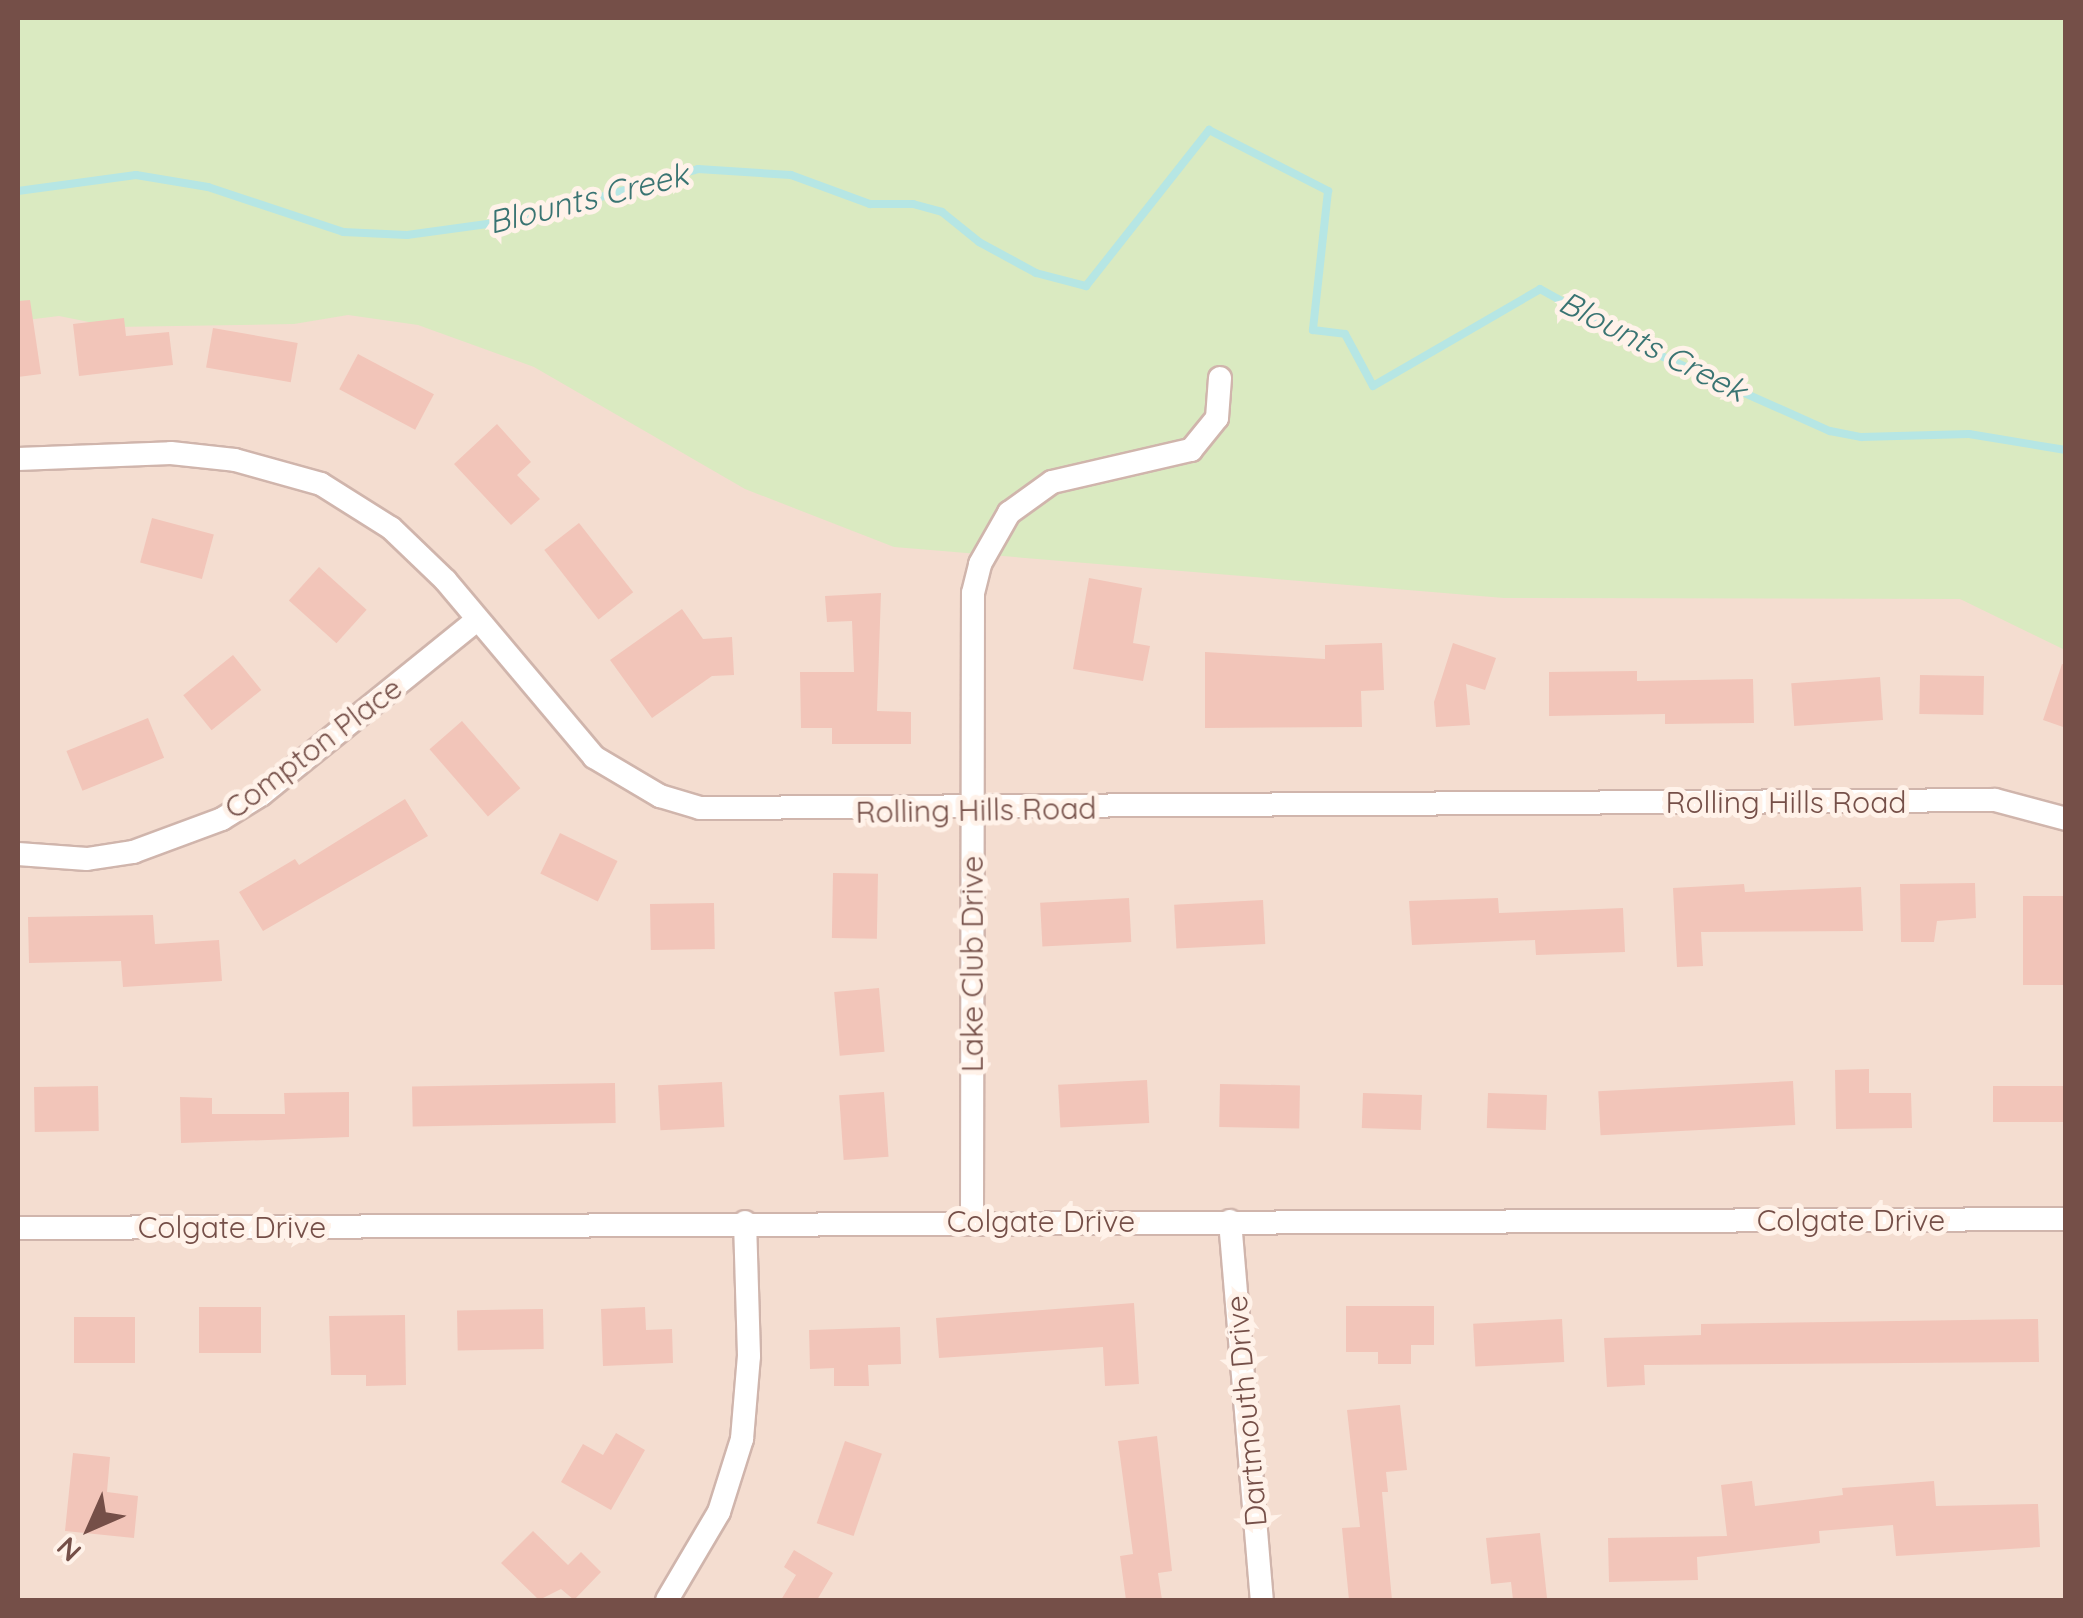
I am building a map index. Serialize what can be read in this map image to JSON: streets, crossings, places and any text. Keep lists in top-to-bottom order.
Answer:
{
  "streets": {
    "street": [
      "Compton Place",
      "Rolling Hills Road",
      "Lake Club Drive",
      "Colgate Drive",
      "Dartmouth Drive"
    ]
  },
  "crossings": [
    ["Compton Place", "Rolling Hills Road"],
    ["Rolling Hills Road", "Lake Club Drive"],
    ["Lake Club Drive", "Colgate Drive"],
    ["Colgate Drive", "Dartmouth Drive"]
  ],
  "water": ["Blounts Creek"],
  "north": "bottom left"
}
